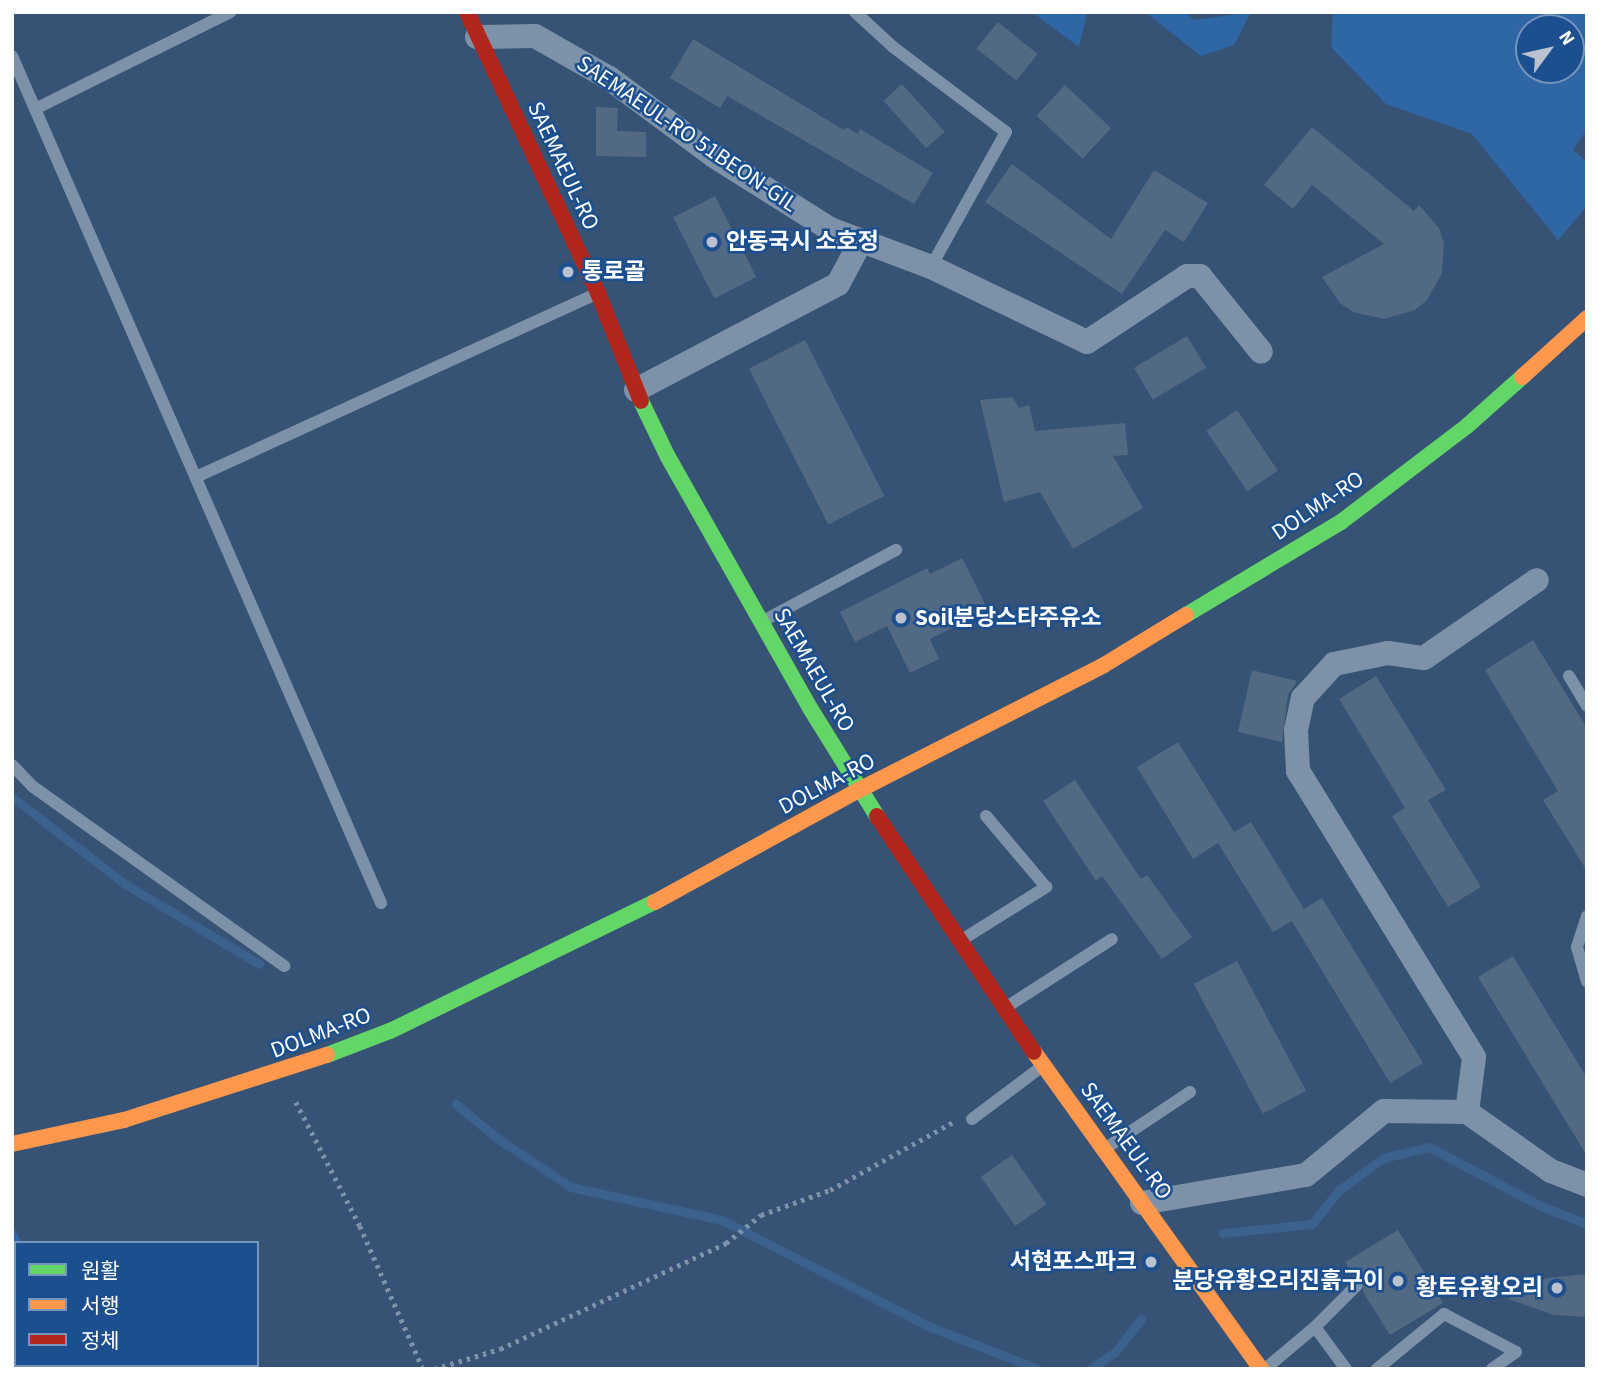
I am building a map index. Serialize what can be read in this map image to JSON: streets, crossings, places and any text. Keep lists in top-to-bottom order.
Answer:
{
  "streets": {
    "main road": ["SAEMAEUL-RO", "DOLMA-RO"],
    "street": ["SAEMAEUL-RO 51BEON-GIL"]
  },
  "crossings": [
    ["SAEMAEUL-RO 51BEON-GIL", "SAEMAEUL-RO"],
    ["SAEMAEUL-RO", "DOLMA-RO"]
  ],
  "places": [
    "안동국시 소호정",
    "통로골",
    "Soil분당스타주유소",
    "서현포스파크",
    "분당유황오리진흙구이",
    "황토유황오리"
  ],
  "legend": ["원활", "서행", "정체"],
  "north": "top right"
}
